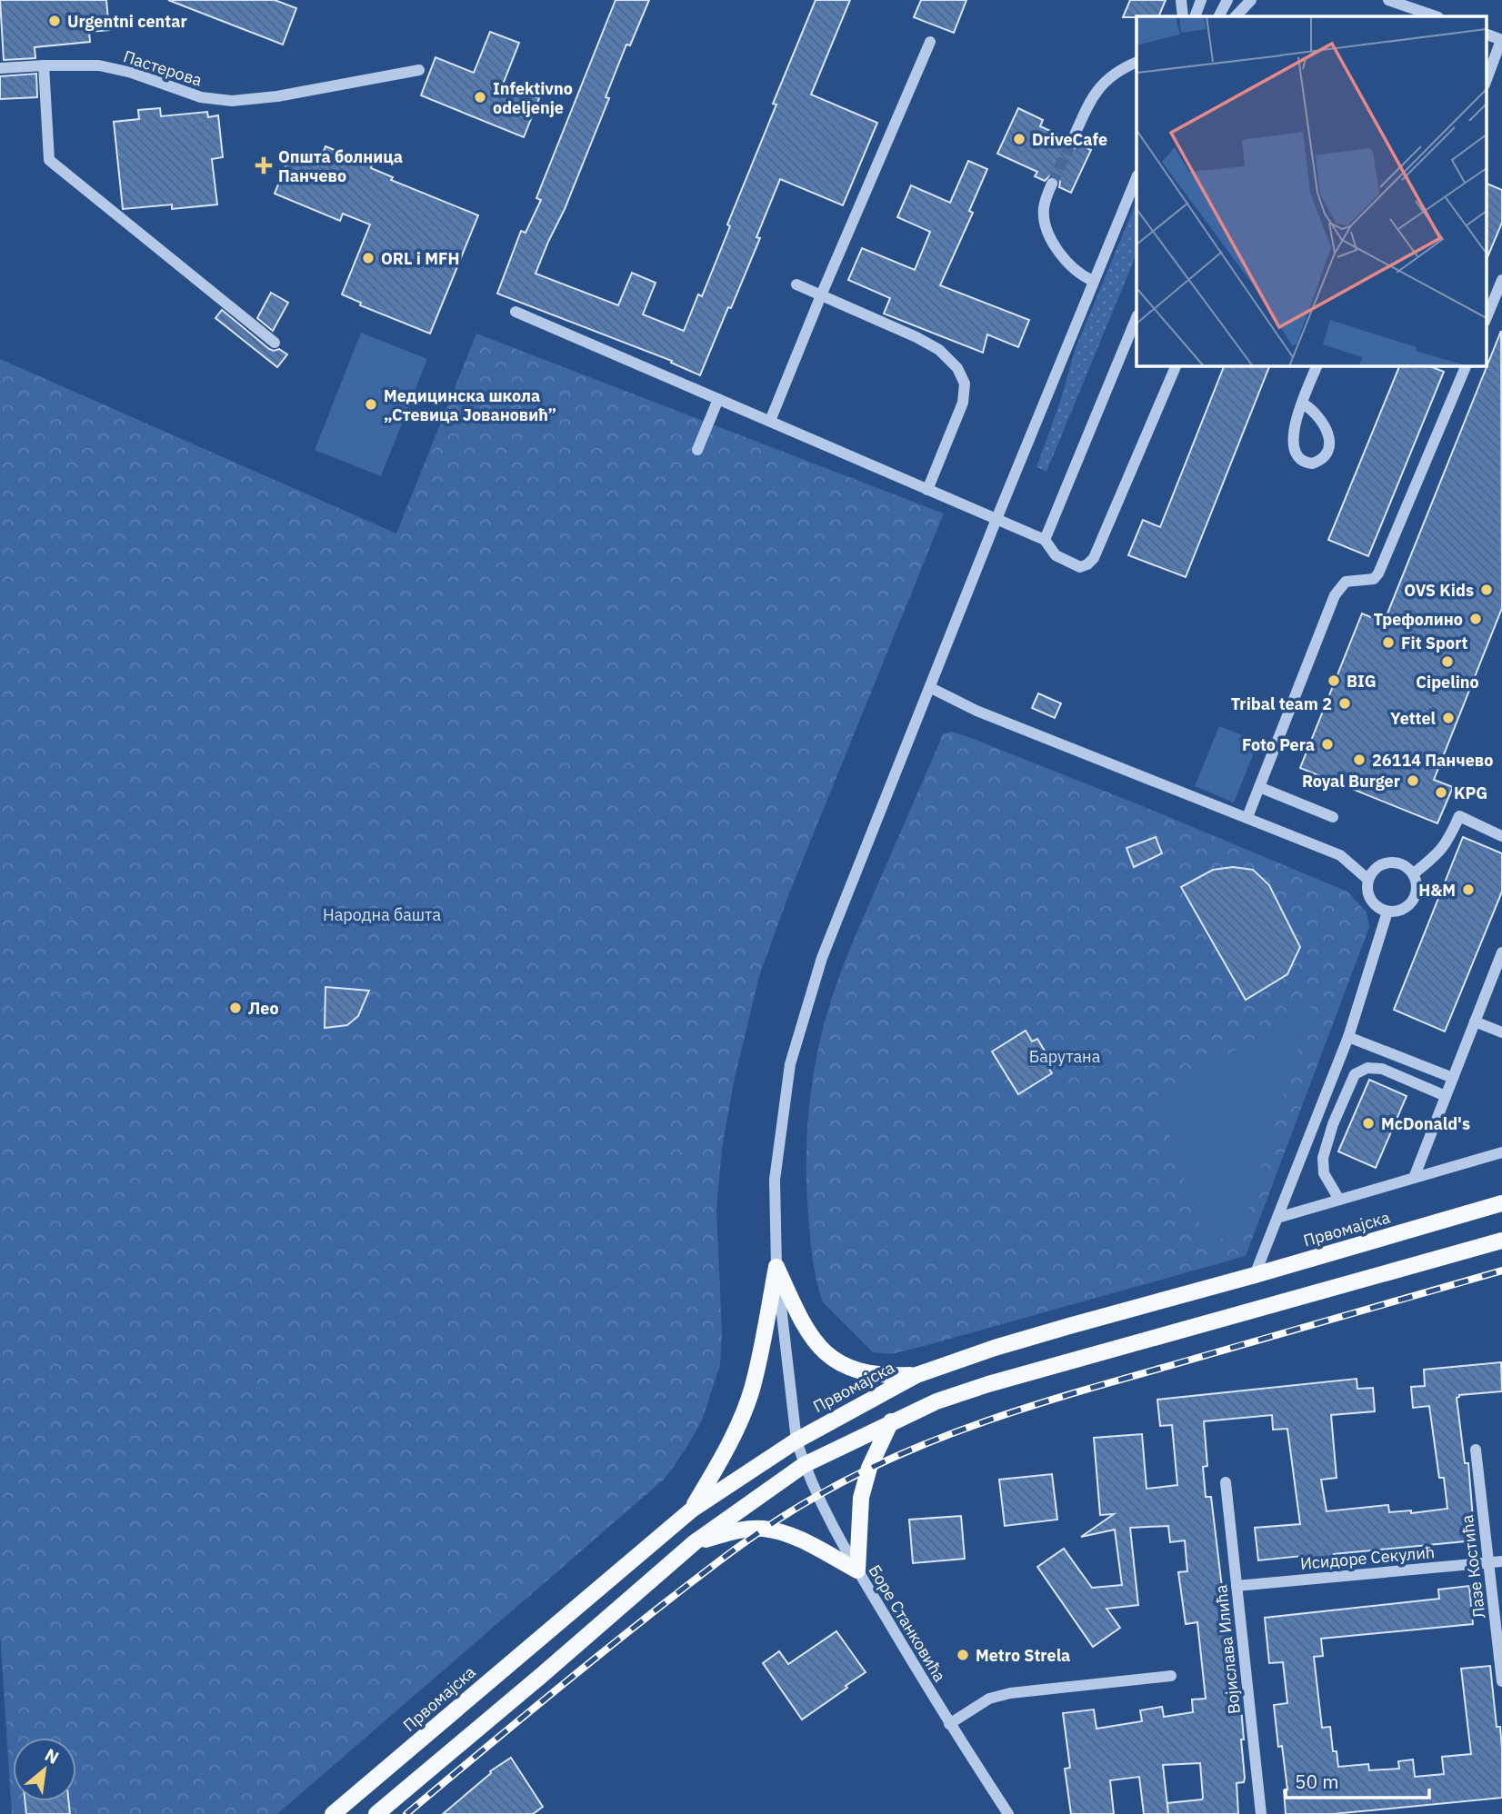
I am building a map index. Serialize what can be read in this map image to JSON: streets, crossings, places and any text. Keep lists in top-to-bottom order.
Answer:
{
  "streets": {
    "main road": ["Првомајска"],
    "street": [
      "Пастерова",
      "Исидоре Секулић",
      "Лазе Костића",
      "Боре Станковића",
      "Војислава Илића"
    ]
  },
  "crossings": [
    ["Првомајска", "Боре Станковића"],
    ["Исидоре Секулић", "Лазе Костића"],
    ["Исидоре Секулић", "Војислава Илића"]
  ],
  "parks": ["Народна башта", "Барутана"],
  "places": {
    "other": [
      "Urgentni centar",
      "Infektivno odeljenje",
      "DriveCafe",
      "ORL i MFH",
      "Медицинска школа „Стевица Јовановић”",
      "OVS Kids",
      "Трефолино",
      "Fit Sport",
      "Cipelino",
      "BIG",
      "Tribal team 2",
      "Yettel",
      "Foto Pera",
      "26114 Панчево",
      "Royal Burger",
      "KPG",
      "H&M",
      "Лео",
      "McDonald's",
      "Metro Strela"
    ],
    "health": ["Општа болница Панчево"]
  },
  "scale_bar": "50 m",
  "north": "top right"
}
